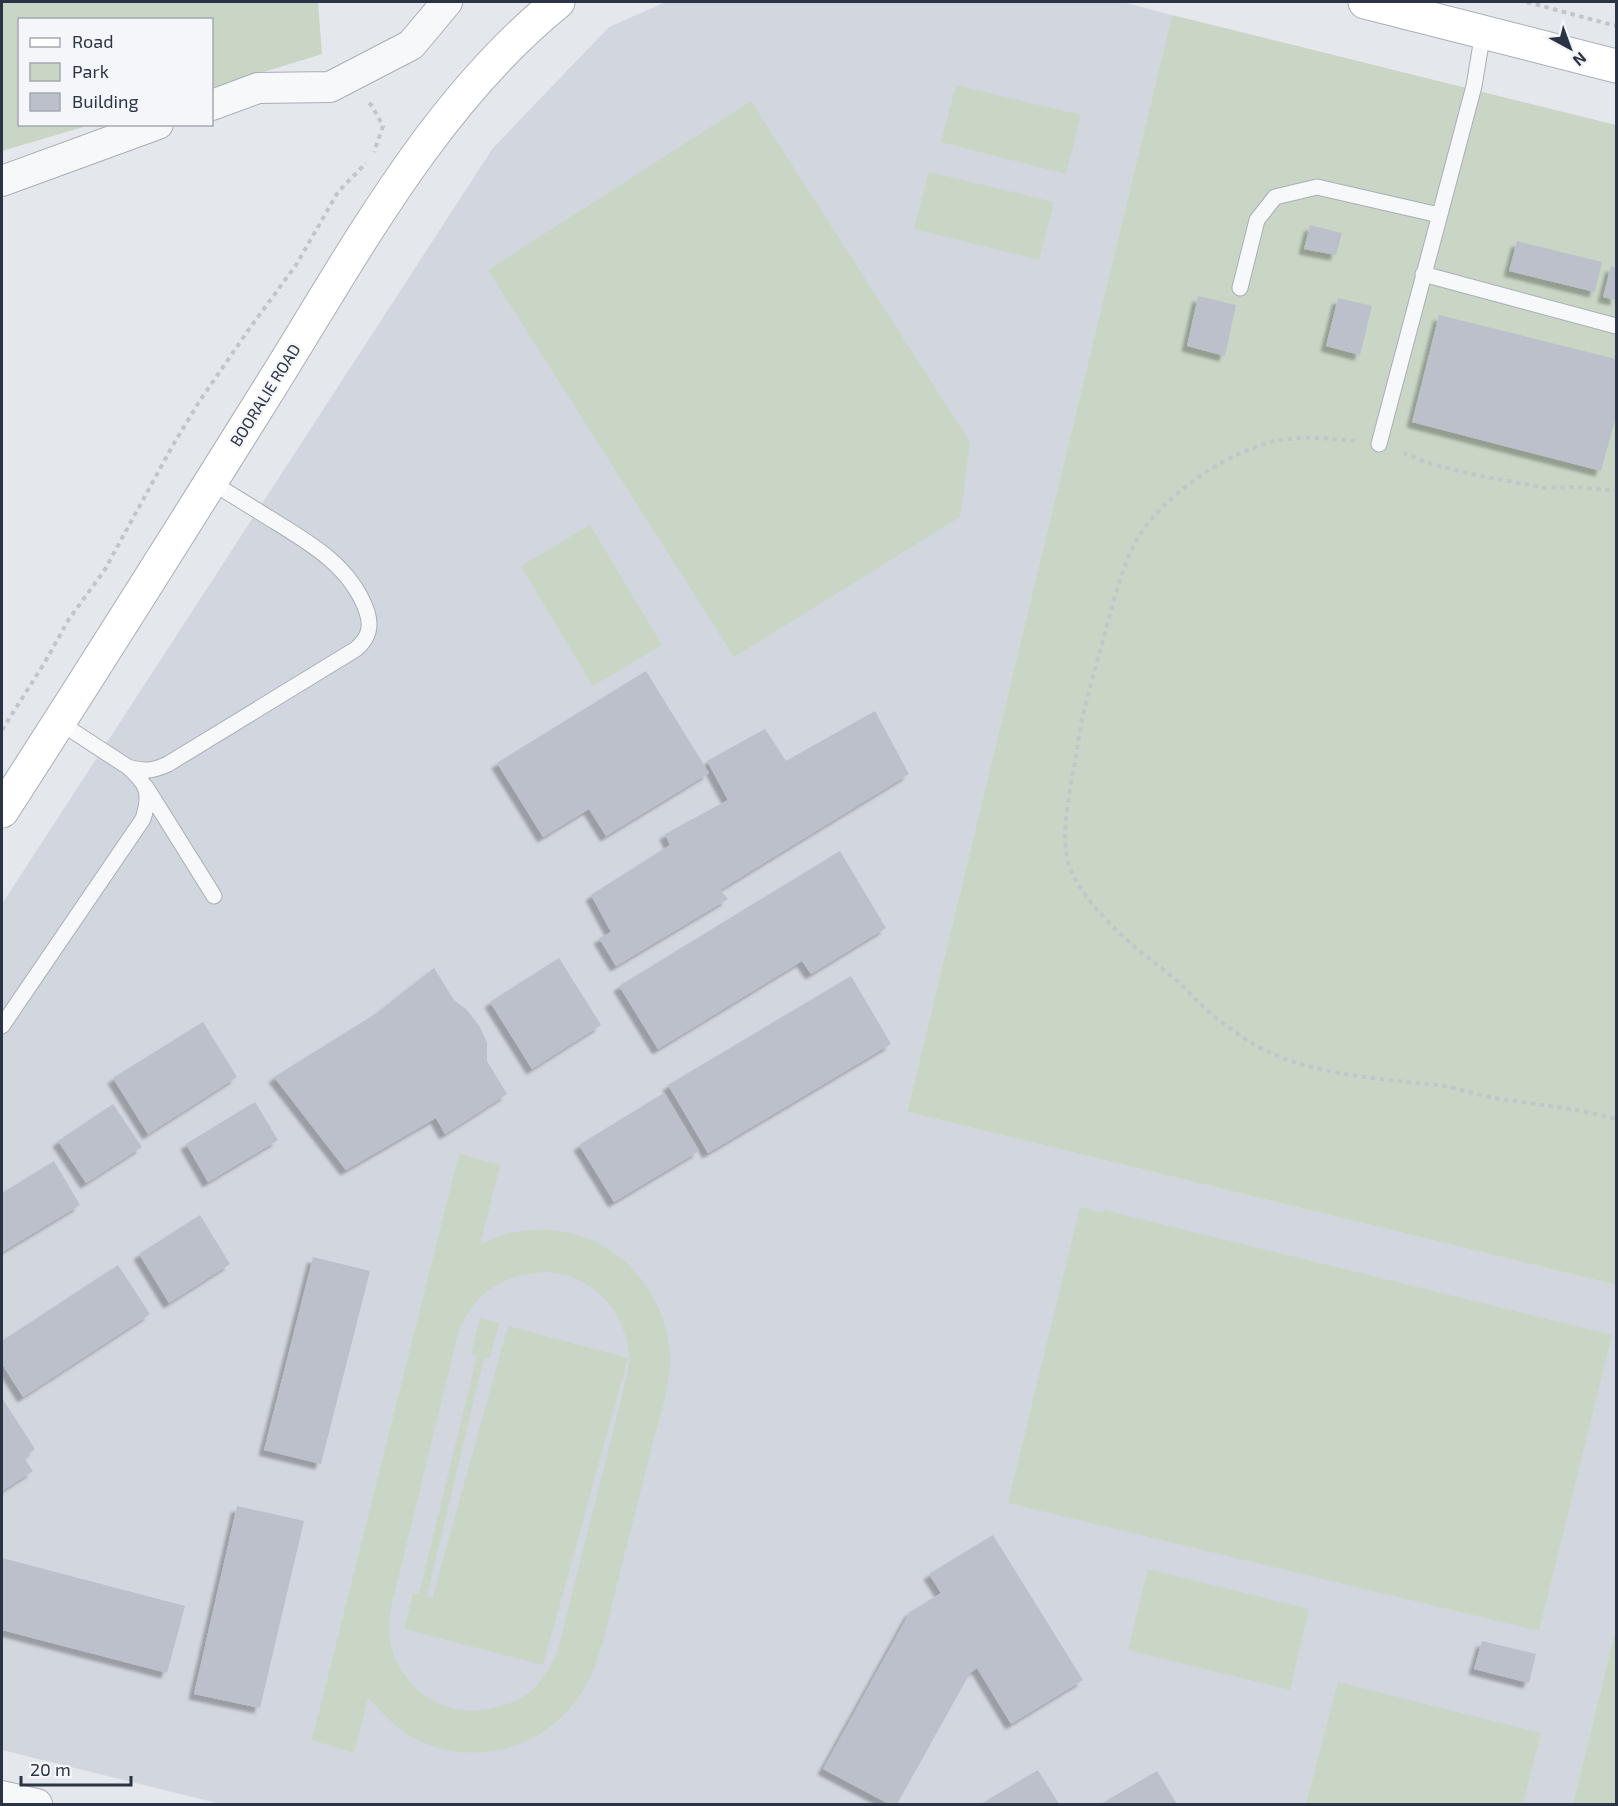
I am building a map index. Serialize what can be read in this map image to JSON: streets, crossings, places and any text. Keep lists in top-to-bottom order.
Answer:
{
  "streets": {
    "street": ["BOORALIE ROAD"]
  },
  "legend": ["Road", "Park", "Building"],
  "scale_bar": "20 m",
  "north": "bottom right"
}
